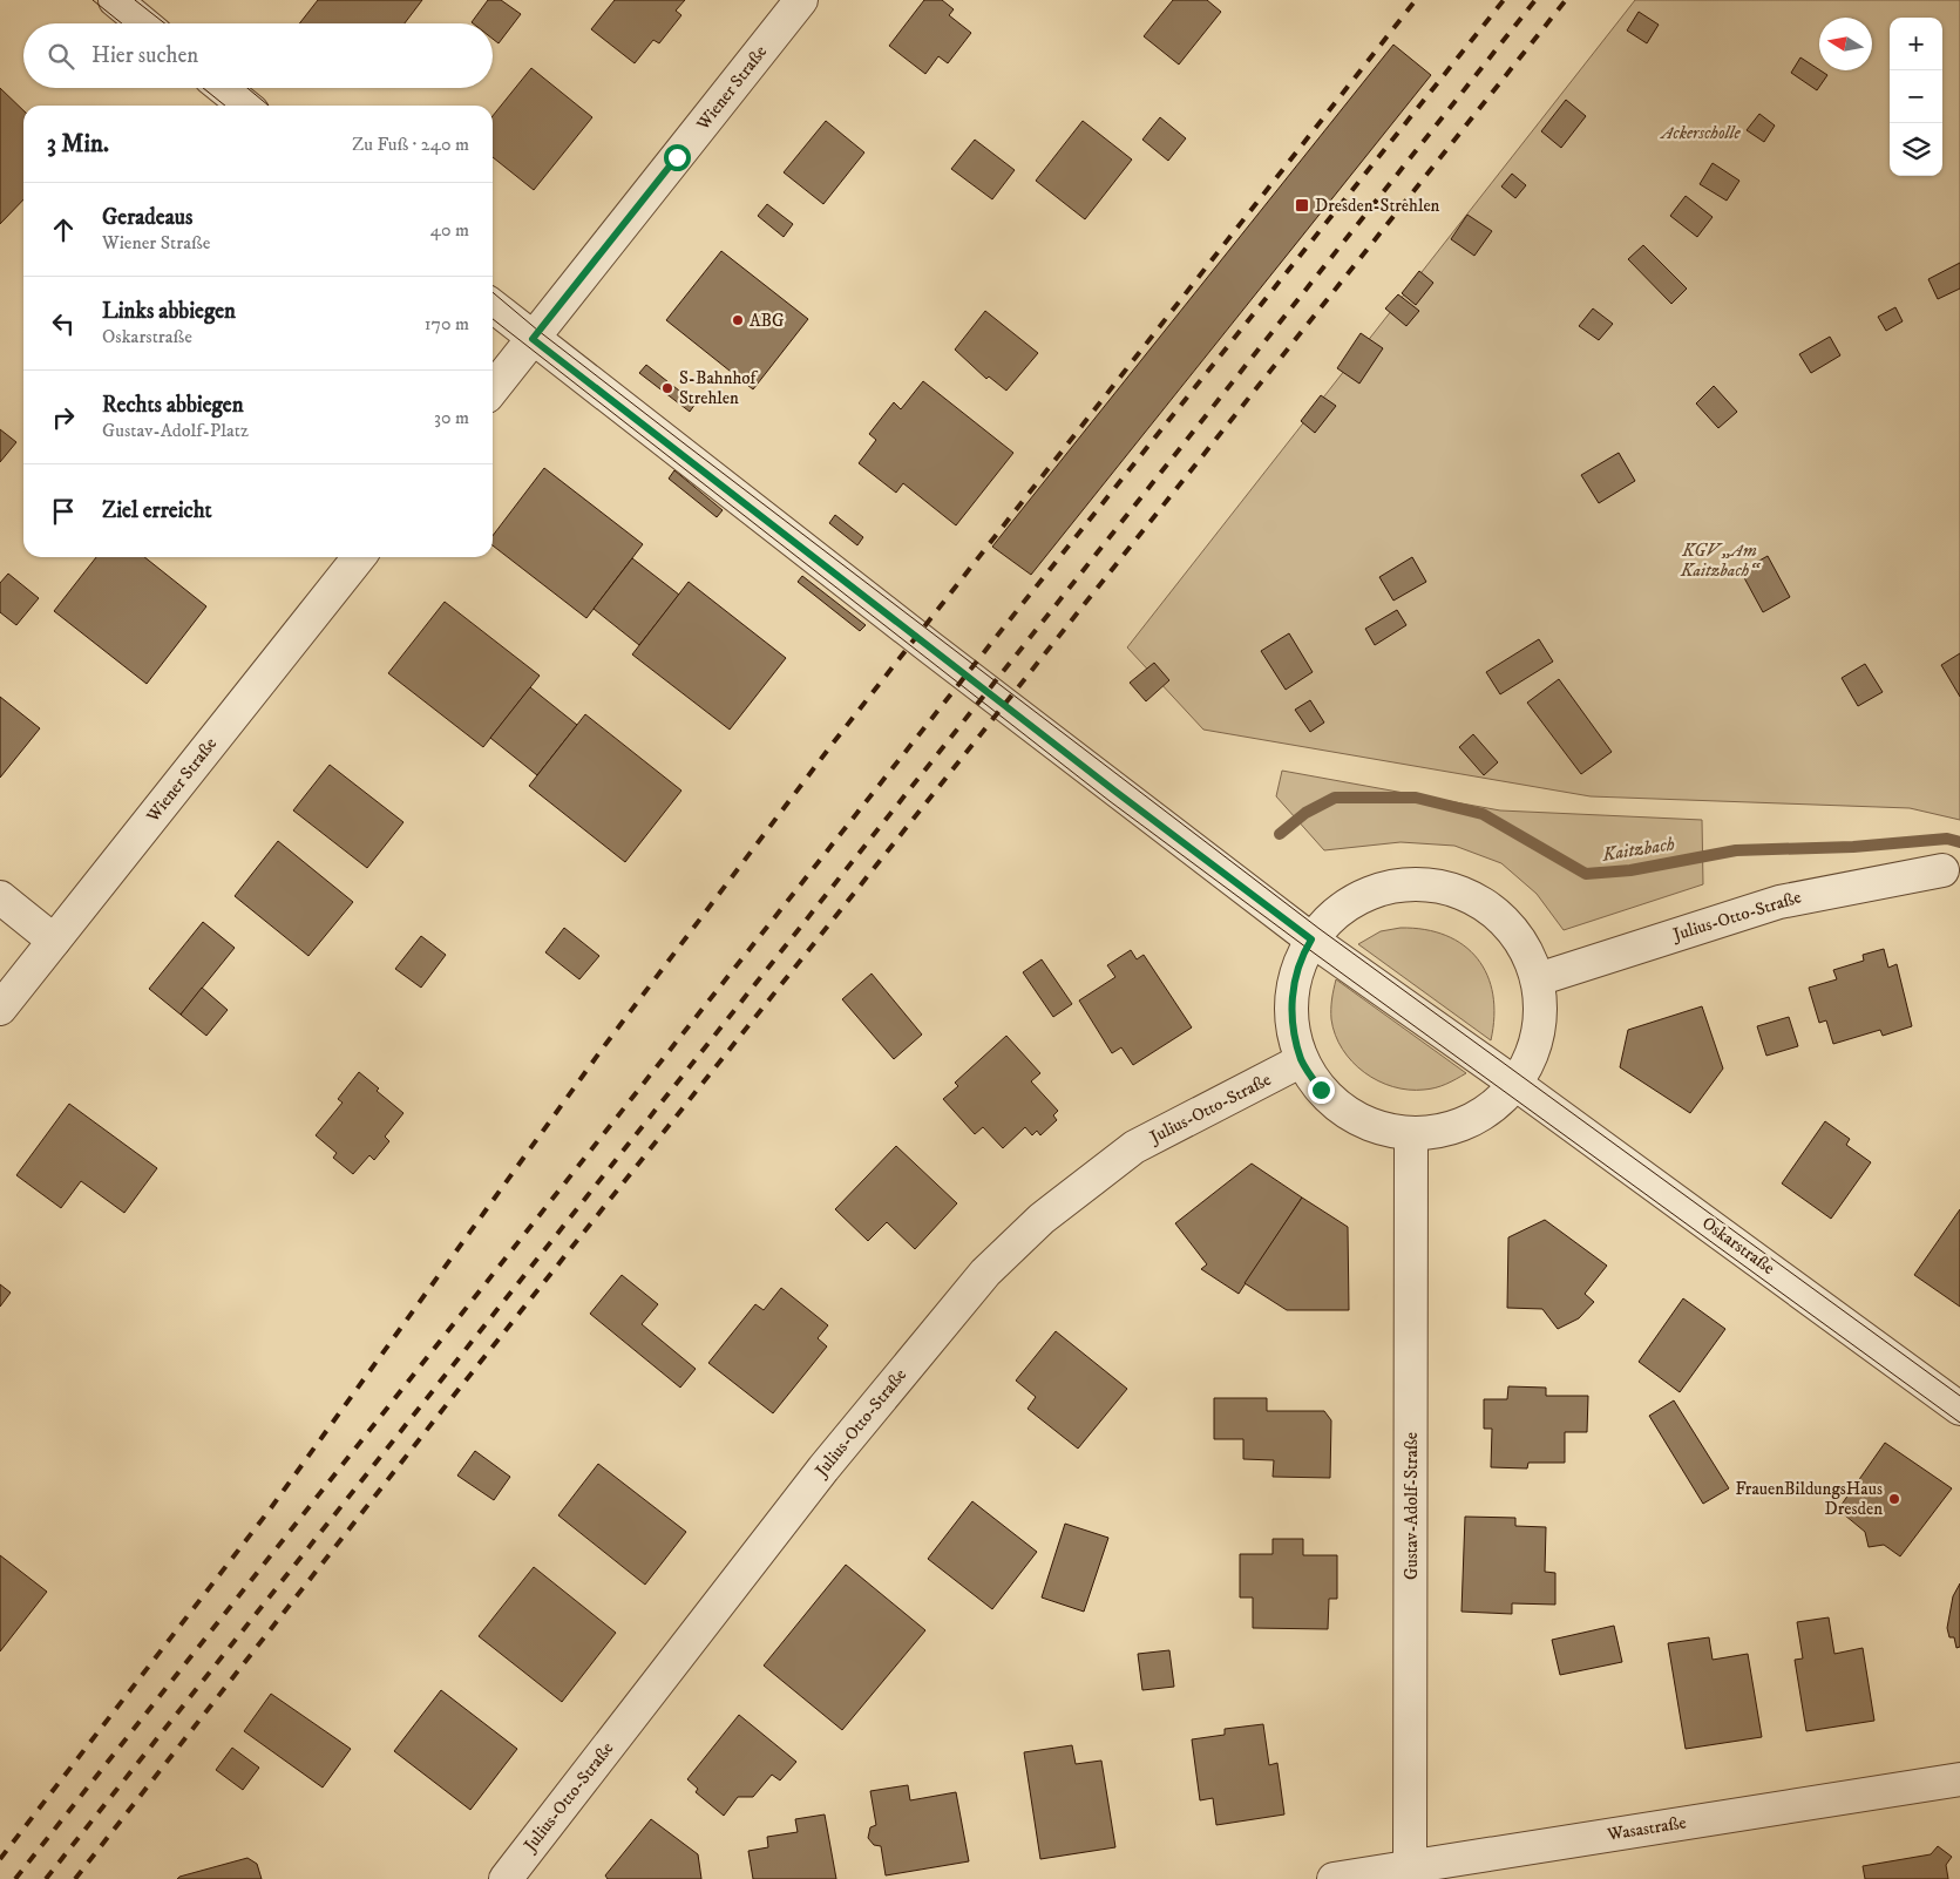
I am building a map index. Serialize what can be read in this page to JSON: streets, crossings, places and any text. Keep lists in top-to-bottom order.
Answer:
{
  "streets": {
    "street": [
      "Wiener Straße",
      "Julius-Otto-Straße",
      "Oskarstraße",
      "Gustav-Adolf-Straße",
      "Wasastraße"
    ]
  },
  "crossings": [
    ["Gustav-Adolf-Straße", "Wasastraße"]
  ],
  "water": ["Kaitzbach"],
  "parks": ["Ackerscholle", "KGV „Am Kaitzbach“"],
  "places": {
    "transit": ["Dresden-Strehlen"],
    "other": ["ABG", "S-Bahnhof Strehlen", "FrauenBildungsHaus Dresden"]
  },
  "north": "left",
  "page": {
    "map_buttons": ["+", "−"],
    "search": "Hier suchen",
    "heading": ["3 Min.", "Zu Fuß · 240 m"],
    "list": [
      ["Geradeaus", "Wiener Straße", "40 m"],
      ["Links abbiegen", "Oskarstraße", "170 m"],
      ["Rechts abbiegen", "Gustav-Adolf-Platz", "30 m"],
      "Ziel erreicht"
    ]
  }
}
